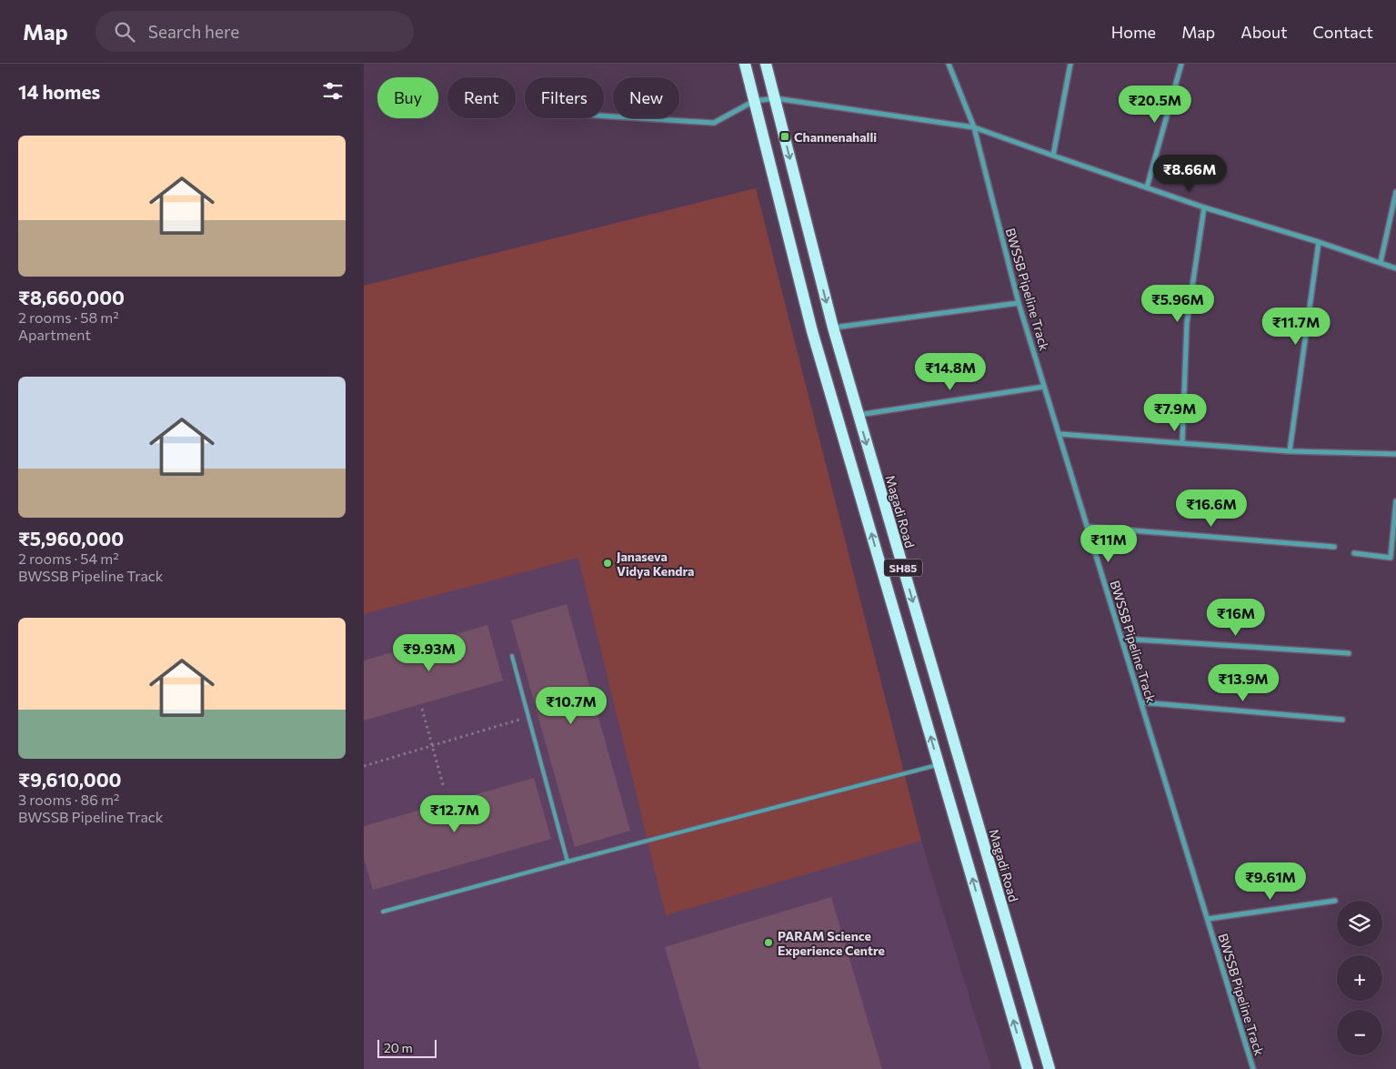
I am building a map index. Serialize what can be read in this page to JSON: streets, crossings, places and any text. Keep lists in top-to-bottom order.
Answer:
{
  "streets": {
    "main road": ["Magadi Road", "SH85"],
    "street": ["BWSSB Pipeline Track"]
  },
  "places": {
    "transit": ["Channenahalli"],
    "other": ["Janaseva Vidya Kendra", "PARAM Science Experience Centre"]
  },
  "scale_bar": "20 m",
  "page": {
    "header": "Map",
    "search": "Search here",
    "nav": [
      "Home",
      "Map",
      "About",
      "Contact"
    ],
    "heading": "14 homes",
    "chip": [
      "Buy",
      "Rent",
      "Filters",
      "New"
    ],
    "price": [
      "₹20.5M",
      "₹8.66M",
      "₹5.96M",
      "₹11.7M",
      "₹14.8M",
      "₹7.9M",
      "₹16.6M",
      "₹11M",
      "₹16M",
      "₹9.93M",
      "₹13.9M",
      "₹10.7M",
      "₹12.7M",
      "₹9.61M"
    ],
    "list": [
      {
        "name": "₹8,660,000",
        "note": "2 rooms · 58 m² · Apartment"
      },
      {
        "name": "₹5,960,000",
        "note": "2 rooms · 54 m² · BWSSB Pipeline Track"
      },
      {
        "name": "₹9,610,000",
        "note": "3 rooms · 86 m² · BWSSB Pipeline Track"
      }
    ],
    "map_buttons": ["+", "−"],
    "scale": "20 m"
  }
}
